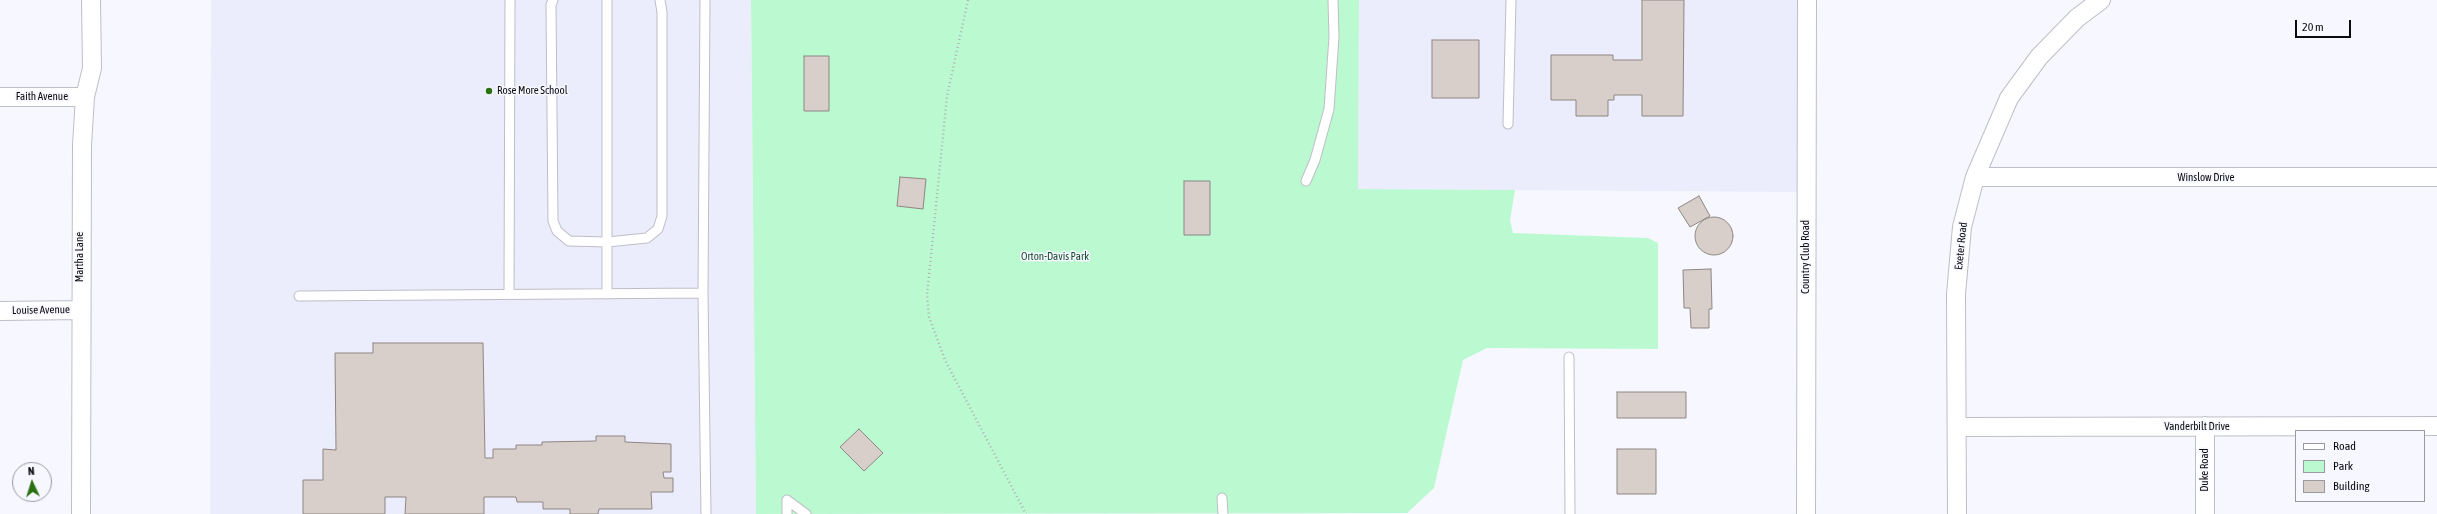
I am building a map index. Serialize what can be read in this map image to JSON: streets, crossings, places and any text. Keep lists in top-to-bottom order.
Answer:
{
  "streets": {
    "street": [
      "Faith Avenue",
      "Winslow Drive",
      "Exeter Road",
      "Martha Lane",
      "Country Club Road",
      "Louise Avenue",
      "Vanderbilt Drive",
      "Duke Road"
    ]
  },
  "crossings": [
    ["Faith Avenue", "Martha Lane"],
    ["Winslow Drive", "Exeter Road"],
    ["Exeter Road", "Vanderbilt Drive"],
    ["Martha Lane", "Louise Avenue"],
    ["Vanderbilt Drive", "Duke Road"]
  ],
  "parks": ["Orton-Davis Park"],
  "places": ["Rose More School"],
  "legend": ["Road", "Park", "Building"],
  "scale_bar": "20 m",
  "north": "top"
}
